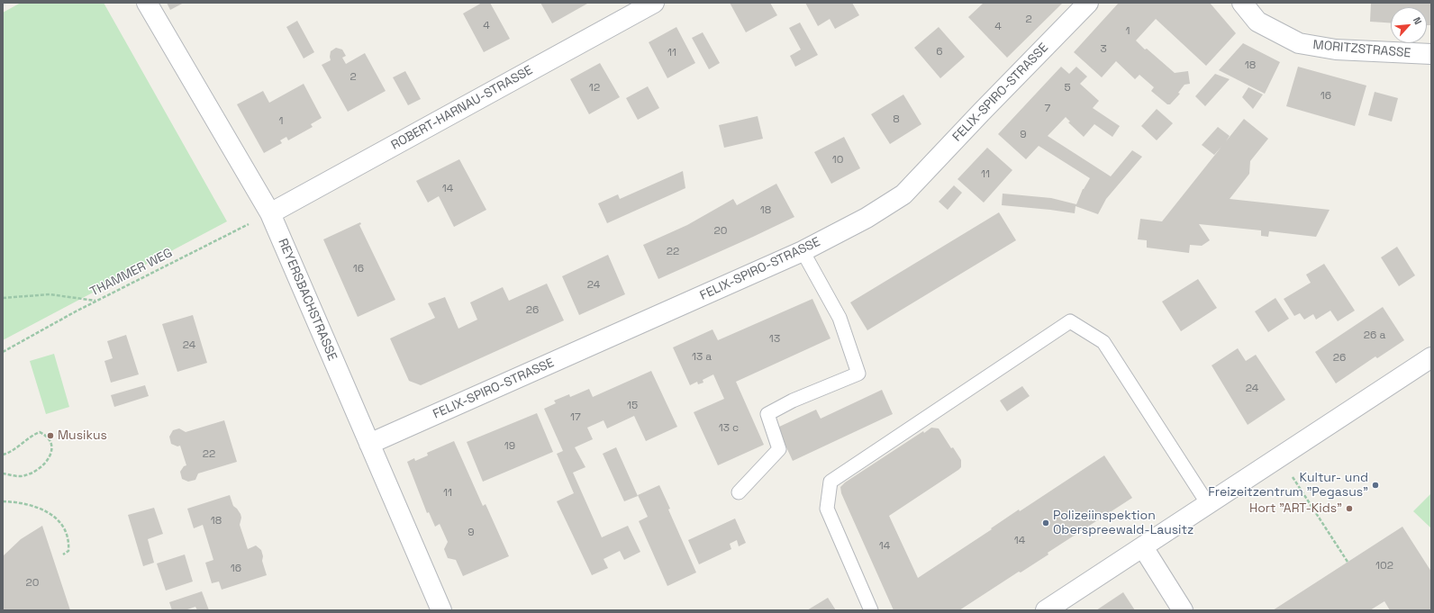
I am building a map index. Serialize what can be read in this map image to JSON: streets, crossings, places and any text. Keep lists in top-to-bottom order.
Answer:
{
  "streets": {
    "street": [
      "MORITZSTRASSE",
      "FELIX-SPIRO-STRASSE",
      "ROBERT-HARNAU-STRASSE",
      "REYERSBACHSTRASSE"
    ],
    "path": ["THAMMER WEG"]
  },
  "crossings": [
    ["FELIX-SPIRO-STRASSE", "REYERSBACHSTRASSE"],
    ["ROBERT-HARNAU-STRASSE", "THAMMER WEG"],
    ["ROBERT-HARNAU-STRASSE", "REYERSBACHSTRASSE"],
    ["THAMMER WEG", "REYERSBACHSTRASSE"]
  ],
  "places": [
    "Musikus",
    "Kultur- und Freizeitzentrum \"Pegasus\"",
    "Hort \"ART-Kids\"",
    "Polizeiinspektion Oberspreewald-Lausitz"
  ],
  "house_numbers": [
    "2",
    "4",
    "4",
    "1",
    "3",
    "6",
    "11",
    "18",
    "2",
    "12",
    "5",
    "16",
    "7",
    "8",
    "1",
    "9",
    "10",
    "11",
    "14",
    "18",
    "20",
    "22",
    "16",
    "24",
    "26",
    "26 a",
    "13",
    "24",
    "13 a",
    "26",
    "24",
    "15",
    "17",
    "13 c",
    "19",
    "22",
    "11",
    "18",
    "9",
    "14",
    "14",
    "102",
    "16",
    "20"
  ],
  "north": "top right"
}
